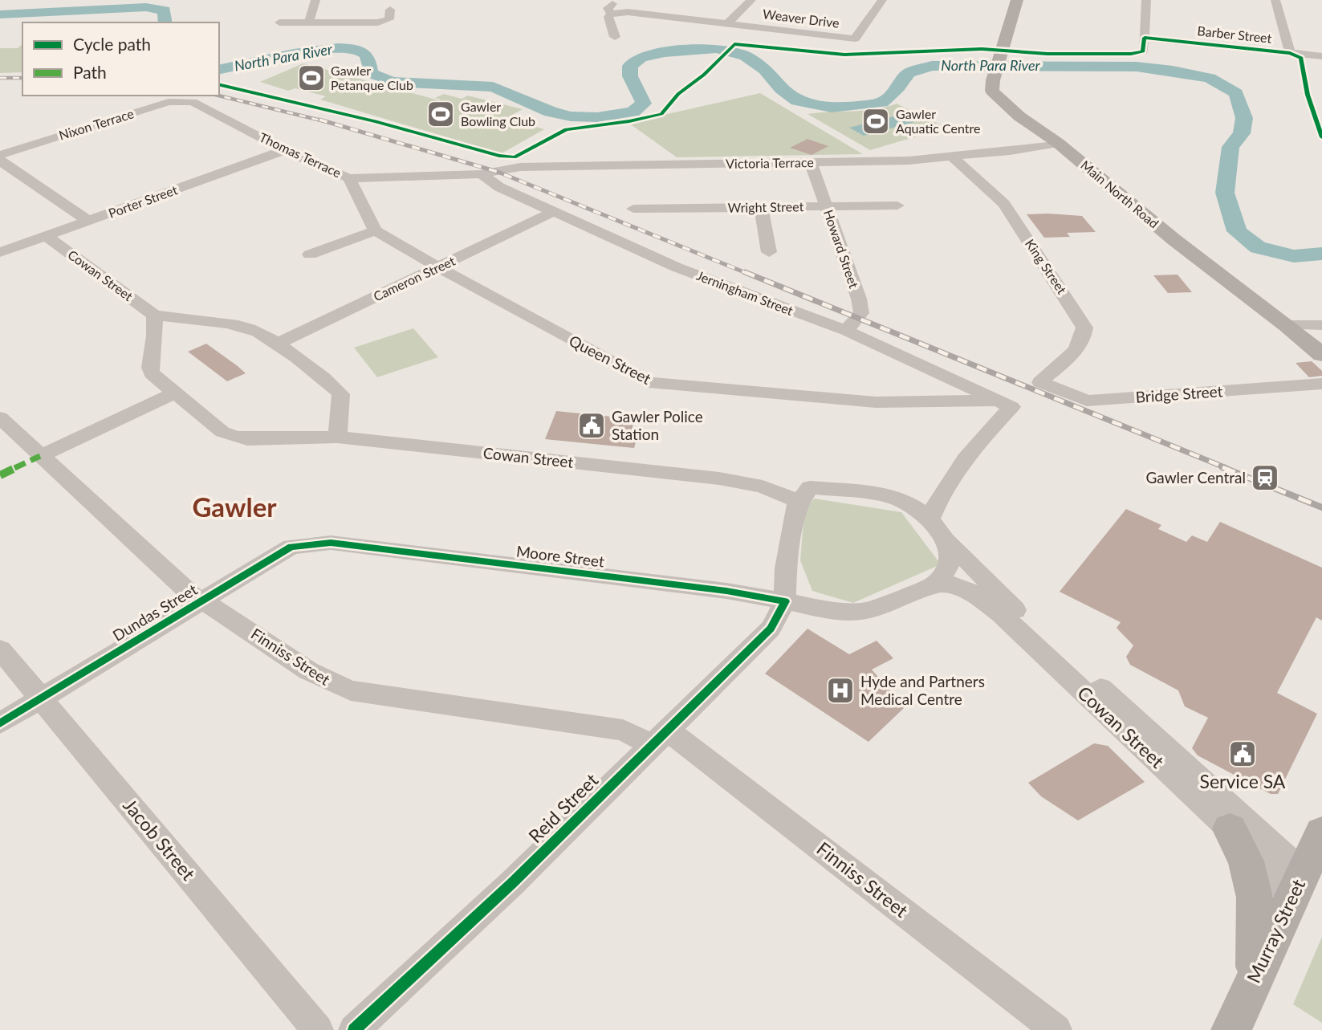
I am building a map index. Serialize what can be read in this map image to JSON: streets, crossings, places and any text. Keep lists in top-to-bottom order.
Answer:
{
  "streets": {
    "main road": ["Main North Road", "Murray Street"],
    "street": [
      "Weaver Drive",
      "Barber Street",
      "Nixon Terrace",
      "Thomas Terrace",
      "Victoria Terrace",
      "Porter Street",
      "Wright Street",
      "Howard Street",
      "King Street",
      "Cowan Street",
      "Cameron Street",
      "Jerningham Street",
      "Queen Street",
      "Bridge Street",
      "Moore Street",
      "Dundas Street",
      "Finniss Street",
      "Reid Street",
      "Jacob Street"
    ]
  },
  "crossings": [
    ["Nixon Terrace", "Thomas Terrace"],
    ["Thomas Terrace", "Victoria Terrace"],
    ["Thomas Terrace", "Porter Street"],
    ["Thomas Terrace", "Jerningham Street"],
    ["Victoria Terrace", "Main North Road"],
    ["Victoria Terrace", "Howard Street"],
    ["Victoria Terrace", "King Street"],
    ["Victoria Terrace", "Jerningham Street"],
    ["Porter Street", "Cowan Street"],
    ["Wright Street", "Howard Street"],
    ["Howard Street", "Jerningham Street"],
    ["King Street", "Bridge Street"],
    ["Cowan Street", "Moore Street"],
    ["Cowan Street", "Reid Street"],
    ["Cowan Street", "Murray Street"],
    ["Cameron Street", "Jerningham Street"],
    ["Cameron Street", "Queen Street"],
    ["Jerningham Street", "Queen Street"],
    ["Moore Street", "Dundas Street"],
    ["Moore Street", "Reid Street"],
    ["Dundas Street", "Finniss Street"],
    ["Dundas Street", "Jacob Street"],
    ["Finniss Street", "Reid Street"]
  ],
  "districts": ["Gawler"],
  "water": ["North Para River"],
  "places": {
    "sports": ["Gawler Petanque Club", "Gawler Bowling Club", "Gawler Aquatic Centre"],
    "public building": ["Gawler Police Station", "Service SA"],
    "station": ["Gawler Central"],
    "hospital": ["Hyde and Partners Medical Centre"]
  },
  "legend": ["Cycle path", "Path"]
}
